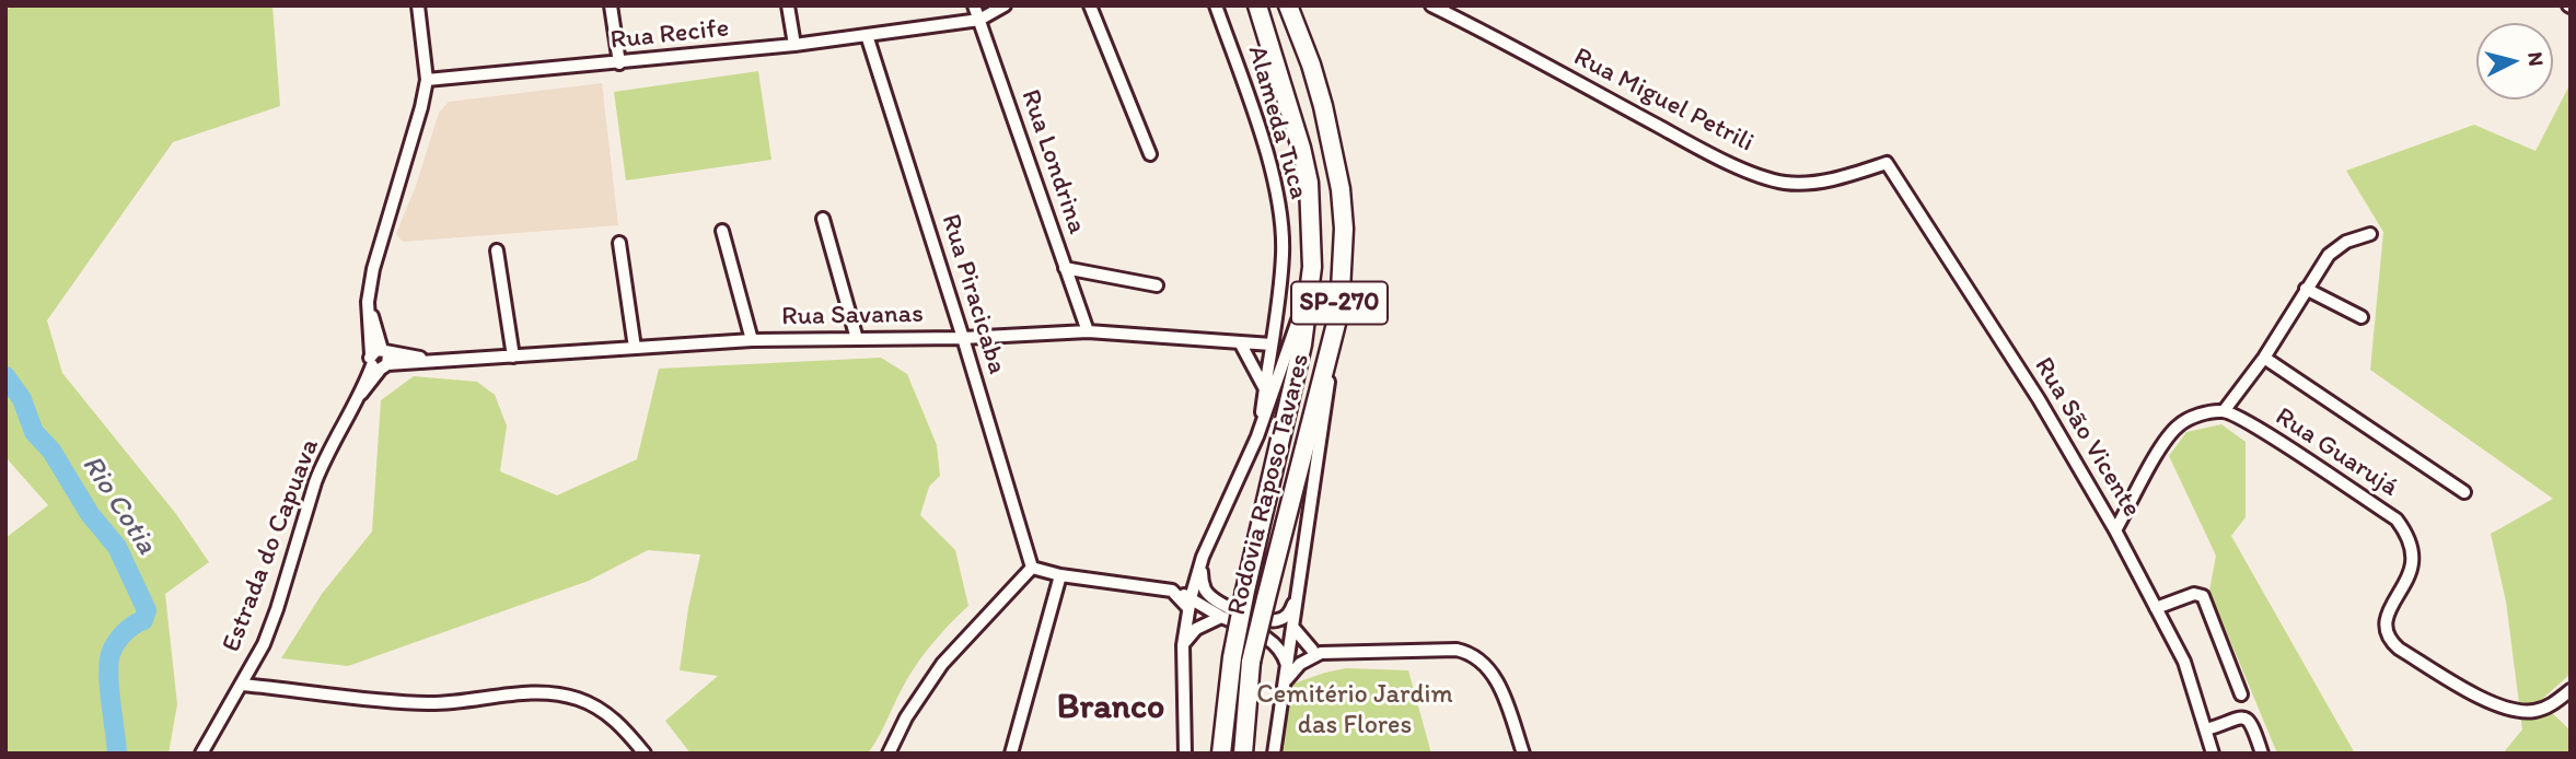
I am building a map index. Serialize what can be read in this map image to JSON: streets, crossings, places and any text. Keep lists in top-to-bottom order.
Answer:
{
  "streets": {
    "highway": ["SP-270", "Rodovia Raposo Tavares"],
    "street": [
      "Rua Recife",
      "Rua Miguel Petrili",
      "Alameda Tuca",
      "Rua Londrina",
      "Rua Piracicaba",
      "Rua Savanas",
      "Rua São Vicente",
      "Rua Guarujá",
      "Estrada do Capuava"
    ]
  },
  "crossings": [
    ["Rua Recife", "Rua Londrina"],
    ["Rua Recife", "Rua Piracicaba"],
    ["Rua Miguel Petrili", "Rua São Vicente"],
    ["Alameda Tuca", "Rua Savanas"],
    ["Alameda Tuca", "Rodovia Raposo Tavares"],
    ["Rua Londrina", "Rua Savanas"],
    ["Rua Piracicaba", "Rua Savanas"],
    ["Rua Savanas", "Estrada do Capuava"]
  ],
  "districts": ["Branco"],
  "water": ["Rio Cotia"],
  "parks": ["Cemitério Jardim das Flores"],
  "north": "right"
}
